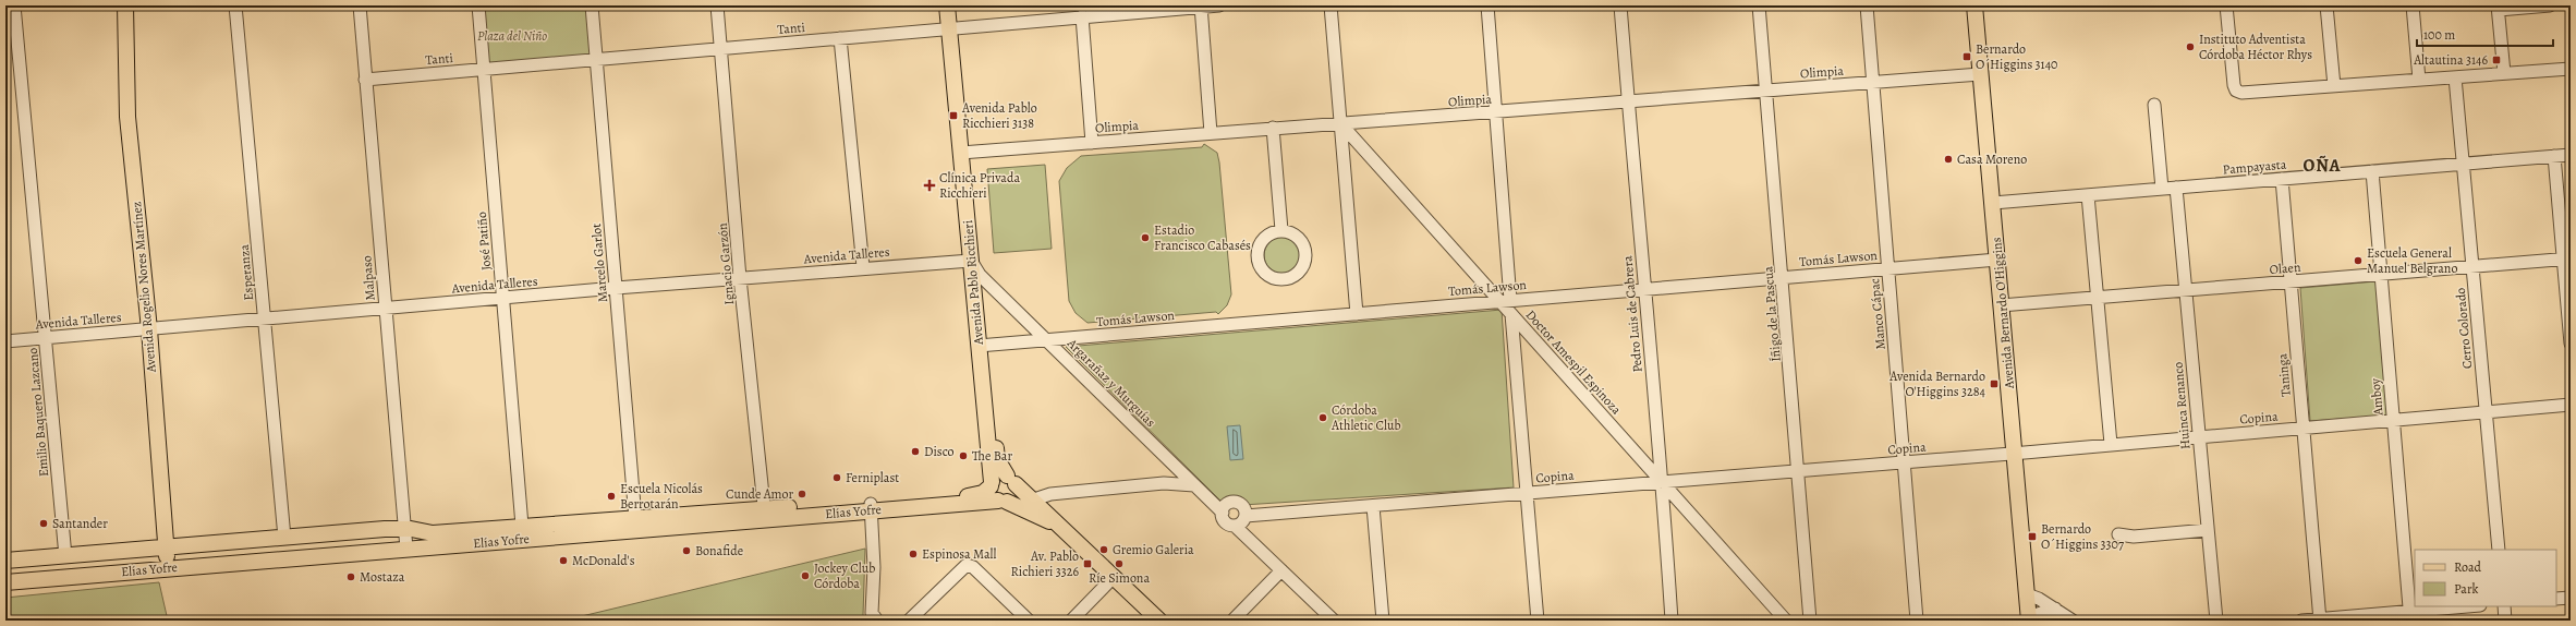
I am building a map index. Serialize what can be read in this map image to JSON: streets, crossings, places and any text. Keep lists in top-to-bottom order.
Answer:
{
  "streets": {
    "main road": [
      "Avenida Pablo Ricchieri",
      "Avenida Rogelio Nores Martínez",
      "Avenida Bernardo O'Higgins",
      "Elías Yofre"
    ],
    "street": [
      "Tanti",
      "Olimpia",
      "Pampayasta",
      "José Patiño",
      "Avenida Talleres",
      "Tomás Lawson",
      "Marcelo Garlot",
      "Ignacio Garzón",
      "Olaen",
      "Esperanza",
      "Malpaso",
      "Pedro Luis de Cabrera",
      "Íñigo de la Pascua",
      "Manco Cápac",
      "Cerro Colorado",
      "Doctor Amespil Espinoza",
      "Taninga",
      "Argarañaz y Murguías",
      "Amboy",
      "Huinca Renanco",
      "Emilio Baquero Lazcano",
      "Copina"
    ]
  },
  "crossings": [
    ["Tanti", "José Patiño"],
    ["Tanti", "Marcelo Garlot"],
    ["Tanti", "Ignacio Garzón"],
    ["Tanti", "Malpaso"],
    ["Tanti", "Avenida Pablo Ricchieri"],
    ["Olimpia", "Avenida Pablo Ricchieri"],
    ["Olimpia", "Avenida Bernardo O'Higgins"],
    ["Olimpia", "Pedro Luis de Cabrera"],
    ["Olimpia", "Íñigo de la Pascua"],
    ["Olimpia", "Manco Cápac"],
    ["Olimpia", "Doctor Amespil Espinoza"],
    ["Pampayasta", "Avenida Bernardo O'Higgins"],
    ["Pampayasta", "Cerro Colorado"],
    ["Pampayasta", "Taninga"],
    ["Pampayasta", "Amboy"],
    ["Pampayasta", "Huinca Renanco"],
    ["José Patiño", "Avenida Talleres"],
    ["José Patiño", "Elías Yofre"],
    ["Avenida Talleres", "Marcelo Garlot"],
    ["Avenida Talleres", "Ignacio Garzón"],
    ["Avenida Talleres", "Esperanza"],
    ["Avenida Talleres", "Malpaso"],
    ["Avenida Talleres", "Avenida Pablo Ricchieri"],
    ["Avenida Talleres", "Avenida Rogelio Nores Martínez"],
    ["Avenida Talleres", "Emilio Baquero Lazcano"],
    ["Tomás Lawson", "Avenida Pablo Ricchieri"],
    ["Tomás Lawson", "Avenida Bernardo O'Higgins"],
    ["Tomás Lawson", "Pedro Luis de Cabrera"],
    ["Tomás Lawson", "Íñigo de la Pascua"],
    ["Tomás Lawson", "Manco Cápac"],
    ["Tomás Lawson", "Doctor Amespil Espinoza"],
    ["Tomás Lawson", "Argarañaz y Murguías"],
    ["Marcelo Garlot", "Elías Yofre"],
    ["Ignacio Garzón", "Elías Yofre"],
    ["Olaen", "Avenida Bernardo O'Higgins"],
    ["Olaen", "Cerro Colorado"],
    ["Olaen", "Taninga"],
    ["Olaen", "Amboy"],
    ["Olaen", "Huinca Renanco"],
    ["Esperanza", "Elías Yofre"],
    ["Malpaso", "Elías Yofre"],
    ["Avenida Pablo Ricchieri", "Argarañaz y Murguías"],
    ["Avenida Pablo Ricchieri", "Elías Yofre"],
    ["Avenida Rogelio Nores Martínez", "Elías Yofre"],
    ["Avenida Bernardo O'Higgins", "Copina"],
    ["Pedro Luis de Cabrera", "Doctor Amespil Espinoza"],
    ["Pedro Luis de Cabrera", "Copina"],
    ["Íñigo de la Pascua", "Copina"],
    ["Manco Cápac", "Copina"],
    ["Cerro Colorado", "Copina"],
    ["Doctor Amespil Espinoza", "Copina"],
    ["Taninga", "Copina"],
    ["Argarañaz y Murguías", "Copina"],
    ["Amboy", "Copina"],
    ["Huinca Renanco", "Copina"],
    ["Emilio Baquero Lazcano", "Elías Yofre"]
  ],
  "districts": ["OÑA"],
  "parks": ["Plaza del Niño"],
  "places": {
    "other": [
      "Instituto Adventista Córdoba Héctor Rhys",
      "Casa Moreno",
      "Estadio Francisco Cabasés",
      "Escuela General Manuel Belgrano",
      "Córdoba Athletic Club",
      "Disco",
      "The Bar",
      "Ferniplast",
      "Cunde Amor",
      "Escuela Nicolás Berrotarán",
      "Santander",
      "Gremio Galeria",
      "Bonafide",
      "Espinosa Mall",
      "McDonald's",
      "Ríe Simona",
      "Jockey Club Córdoba",
      "Mostaza"
    ],
    "transit": [
      "Bernardo O´Higgins 3140",
      "Altautina 3146",
      "Avenida Pablo Ricchieri 3138",
      "Avenida Bernardo O'Higgins 3284",
      "Bernardo O´Higgins 3307",
      "Av. Pablo Richieri 3326"
    ],
    "health": ["Clínica Privada Ricchieri"]
  },
  "legend": ["Road", "Park"],
  "scale_bar": "100 m"
}
